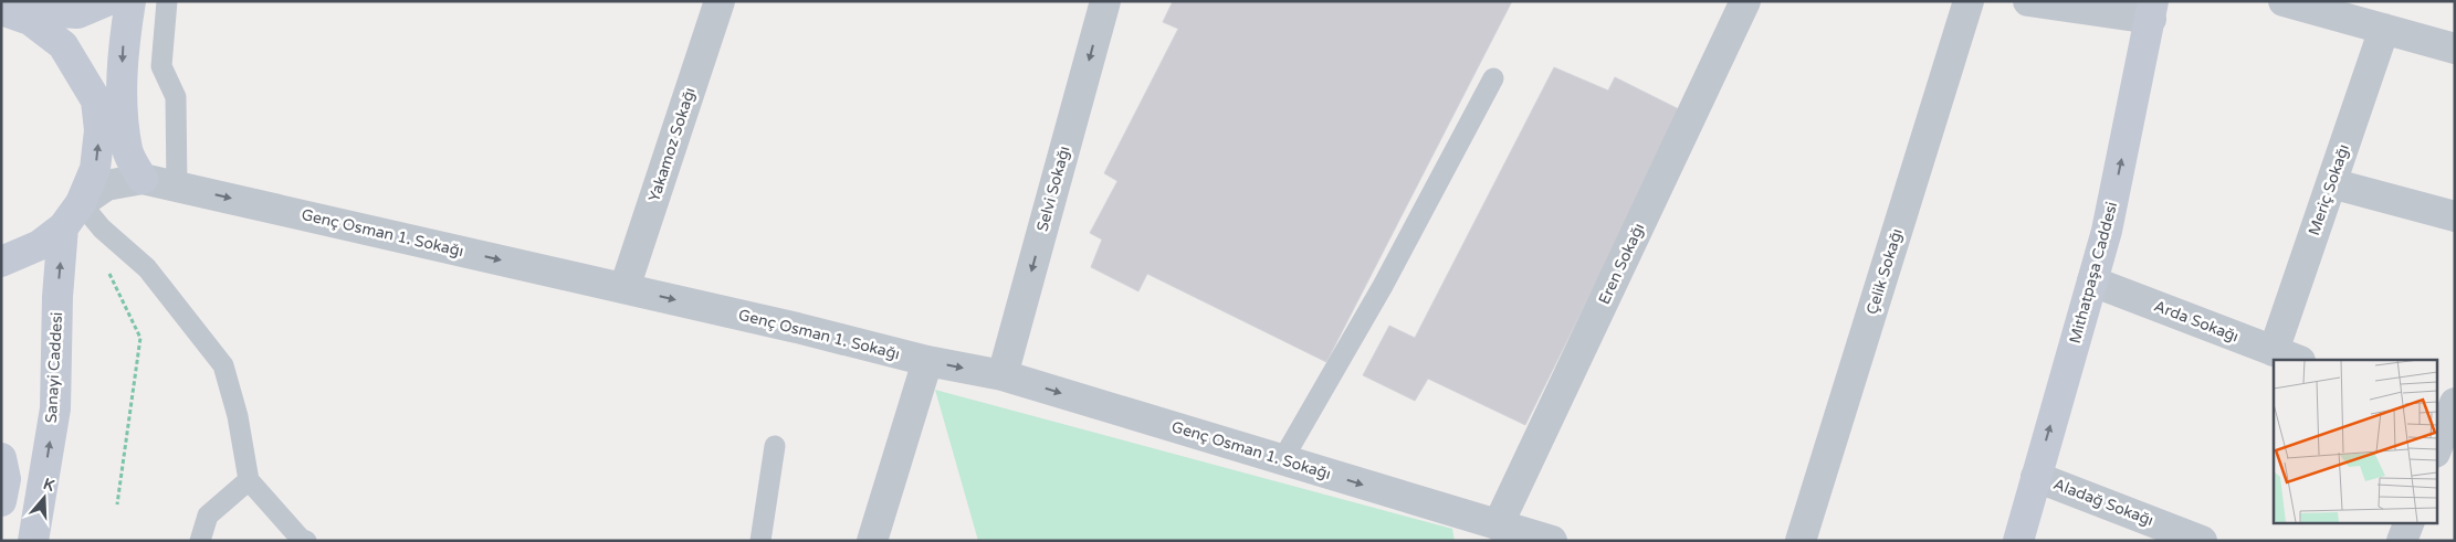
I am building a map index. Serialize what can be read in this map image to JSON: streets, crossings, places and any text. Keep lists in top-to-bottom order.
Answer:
{
  "streets": {
    "main road": ["Mithatpaşa Caddesi", "Sanayi Caddesi"],
    "street": [
      "Yakamoz Sokağı",
      "Selvi Sokağı",
      "Meriç Sokağı",
      "Genç Osman 1. Sokağı",
      "Eren Sokağı",
      "Çelik Sokağı",
      "Arda Sokağı",
      "Aladağ Sokağı"
    ]
  },
  "crossings": [
    ["Yakamoz Sokağı", "Genç Osman 1. Sokağı"],
    ["Selvi Sokağı", "Genç Osman 1. Sokağı"],
    ["Meriç Sokağı", "Arda Sokağı"],
    ["Genç Osman 1. Sokağı", "Eren Sokağı"],
    ["Mithatpaşa Caddesi", "Arda Sokağı"],
    ["Mithatpaşa Caddesi", "Aladağ Sokağı"]
  ],
  "one_way": [
    "Selvi Sokağı",
    "Genç Osman 1. Sokağı",
    "Mithatpaşa Caddesi",
    "Sanayi Caddesi"
  ],
  "north": "top"
}
